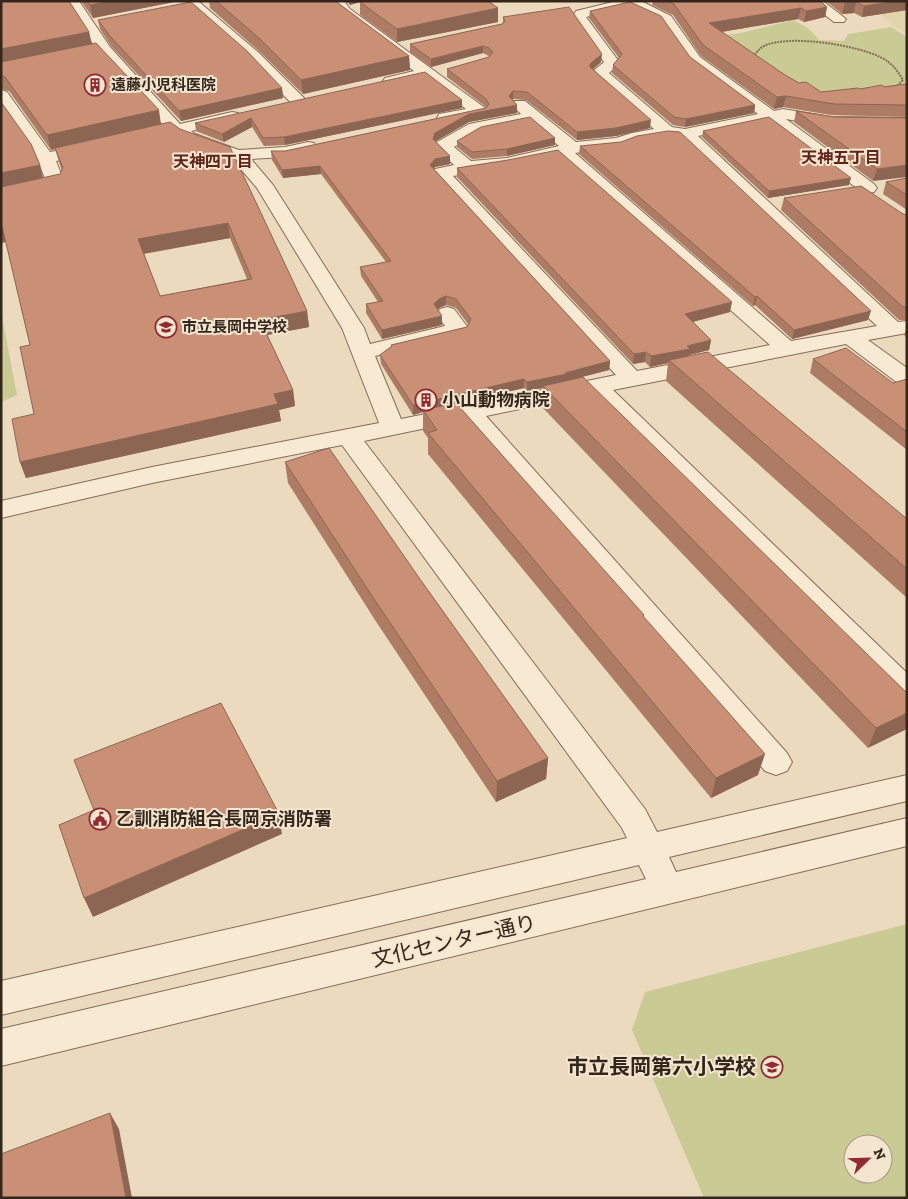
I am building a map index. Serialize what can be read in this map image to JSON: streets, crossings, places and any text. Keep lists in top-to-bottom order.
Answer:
{
  "streets": {
    "street": ["文化センター通り"]
  },
  "districts": ["天神五丁目", "天神四丁目"],
  "places": {
    "building": ["遠藤小児科医院", "小山動物病院"],
    "school or university": ["市立長岡中学校", "市立長岡第六小学校"],
    "public building": ["乙訓消防組合長岡京消防署"]
  },
  "north": "top right"
}
